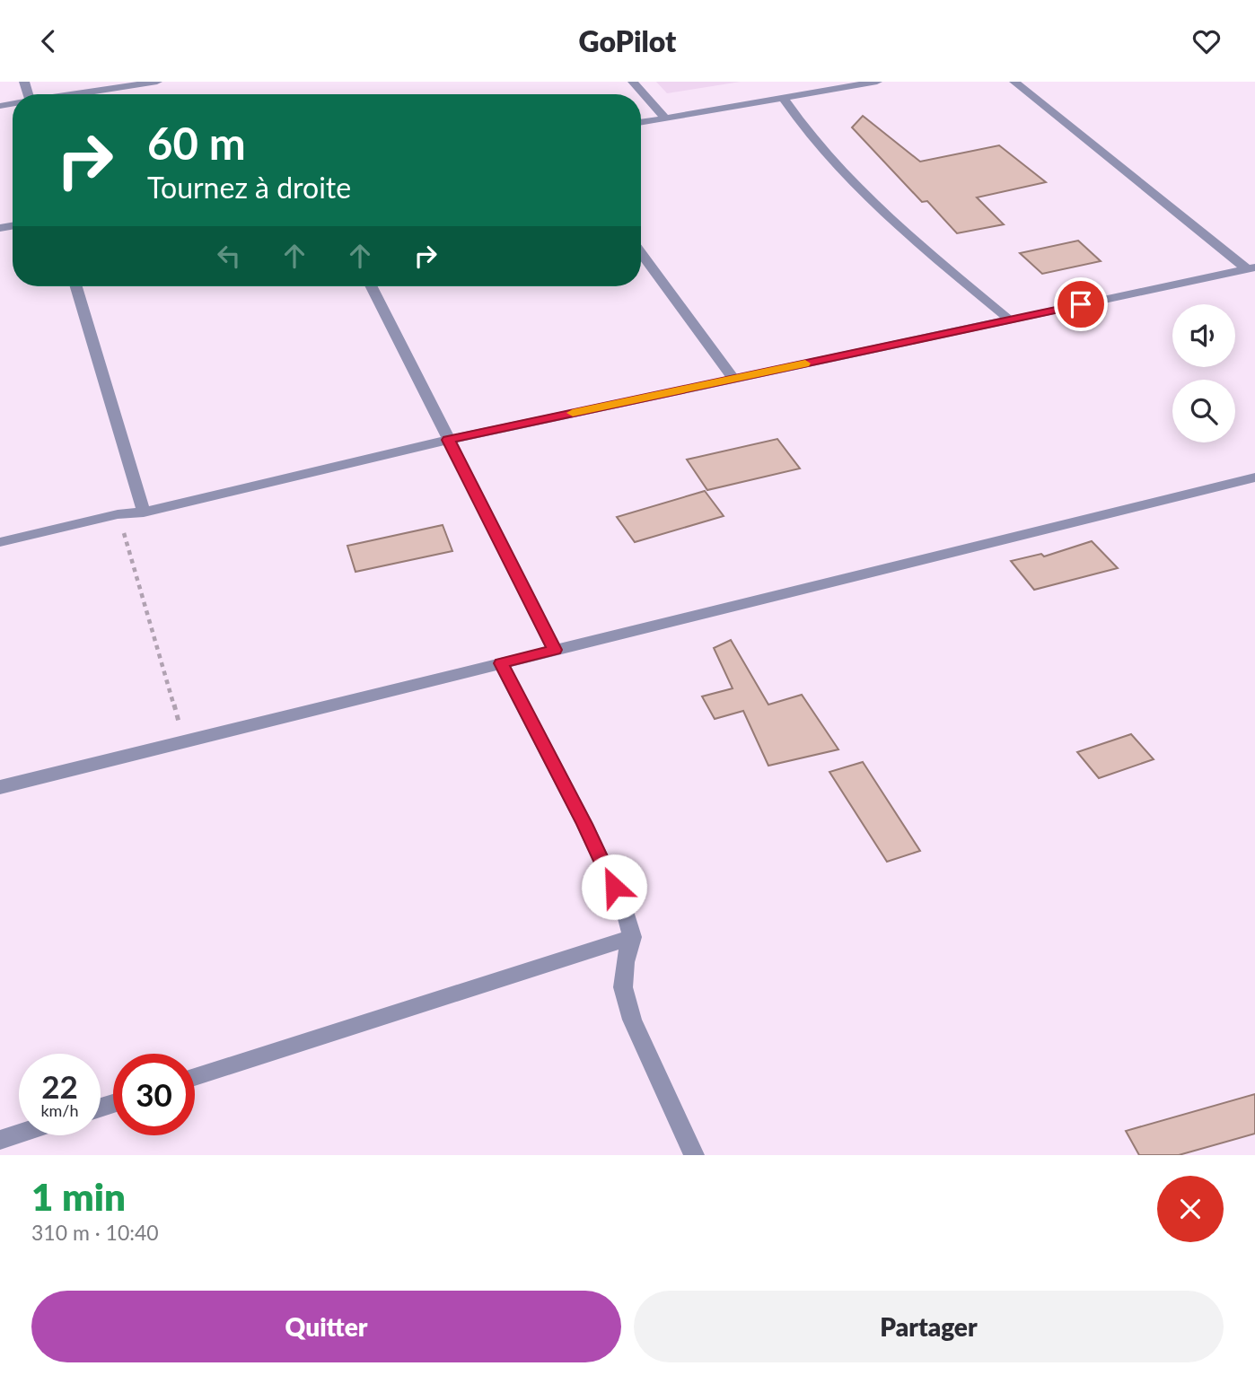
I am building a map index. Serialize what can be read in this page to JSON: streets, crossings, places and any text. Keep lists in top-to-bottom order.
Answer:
{
  "page": {
    "header": "GoPilot",
    "turn": ["60 m", "Tournez à droite"],
    "speed": "22 km/h",
    "limit": "30",
    "heading": ["1 min", "310 m · 10:40"],
    "buttons": ["Quitter", "Partager"]
  }
}
